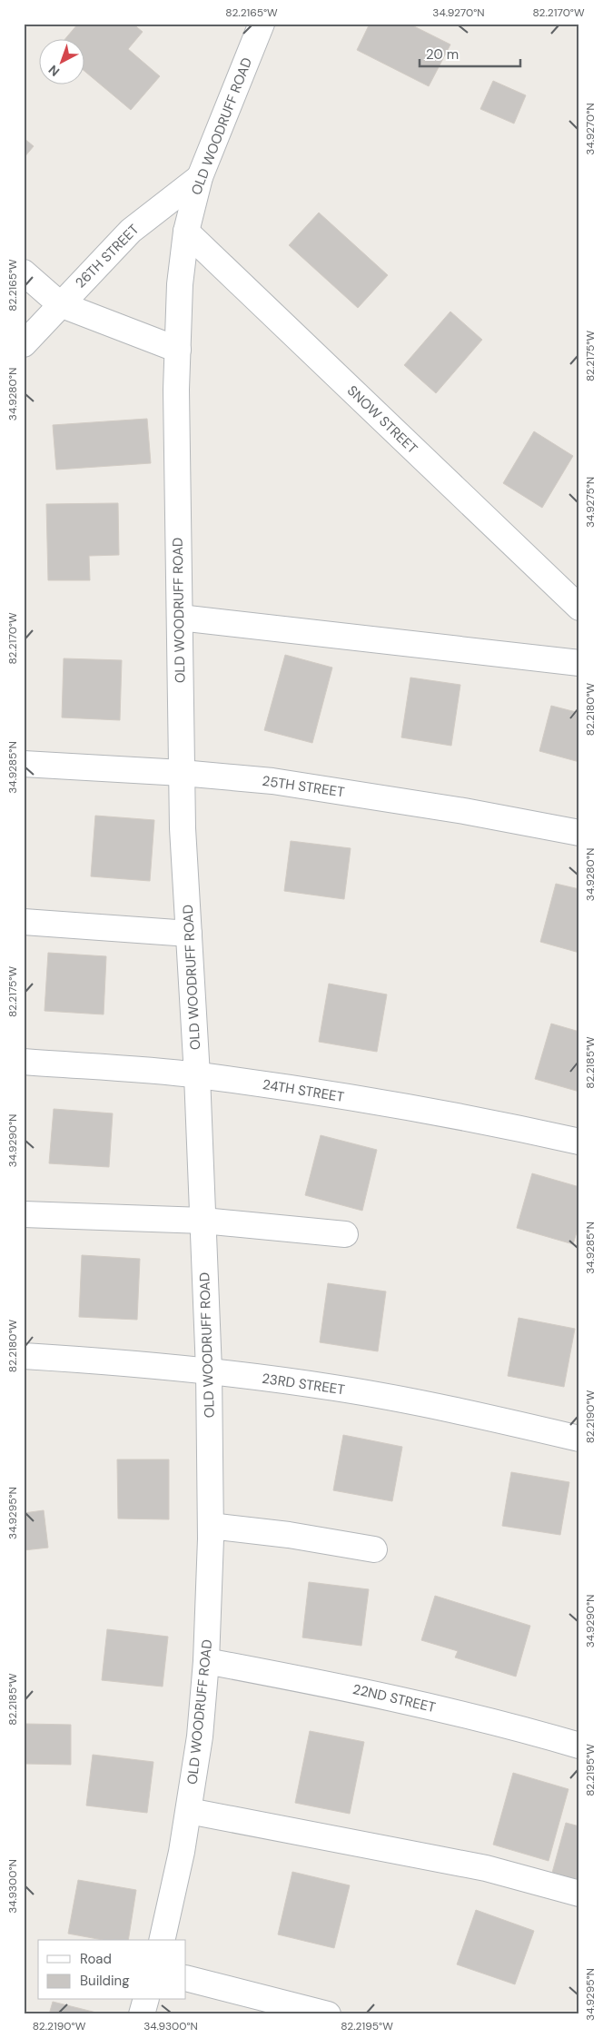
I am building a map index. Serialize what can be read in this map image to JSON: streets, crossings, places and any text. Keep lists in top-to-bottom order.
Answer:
{
  "streets": {
    "street": [
      "OLD WOODRUFF ROAD",
      "26TH STREET",
      "SNOW STREET",
      "25TH STREET",
      "24TH STREET",
      "23RD STREET",
      "22ND STREET"
    ]
  },
  "crossings": [
    ["OLD WOODRUFF ROAD", "26TH STREET"],
    ["OLD WOODRUFF ROAD", "SNOW STREET"],
    ["OLD WOODRUFF ROAD", "25TH STREET"],
    ["OLD WOODRUFF ROAD", "24TH STREET"],
    ["OLD WOODRUFF ROAD", "23RD STREET"],
    ["OLD WOODRUFF ROAD", "22ND STREET"]
  ],
  "legend": ["Road", "Building"],
  "scale_bar": "20 m",
  "north": "bottom left",
  "coordinates": [
    "82.2165°W",
    "34.9270°N",
    "82.2170°W",
    "82.2175°W",
    "34.9280°N",
    "34.9275°N",
    "82.2180°W",
    "34.9285°N",
    "82.2185°W",
    "34.9290°N",
    "82.2190°W",
    "34.9295°N",
    "82.2195°W",
    "34.9300°N"
  ]
}
